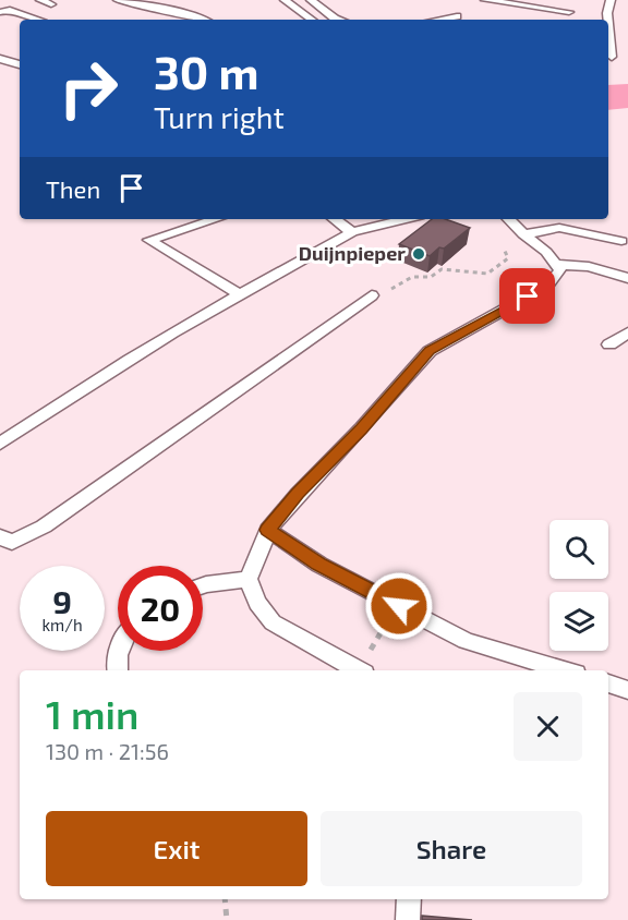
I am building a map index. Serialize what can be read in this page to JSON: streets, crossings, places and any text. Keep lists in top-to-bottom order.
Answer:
{
  "places": ["Duijnpieper"],
  "page": {
    "turn": ["30 m", "Turn right"],
    "then": "Then",
    "speed": "9 km/h",
    "limit": "20",
    "heading": ["1 min", "130 m · 21:56"],
    "buttons": ["Exit", "Share"]
  }
}
